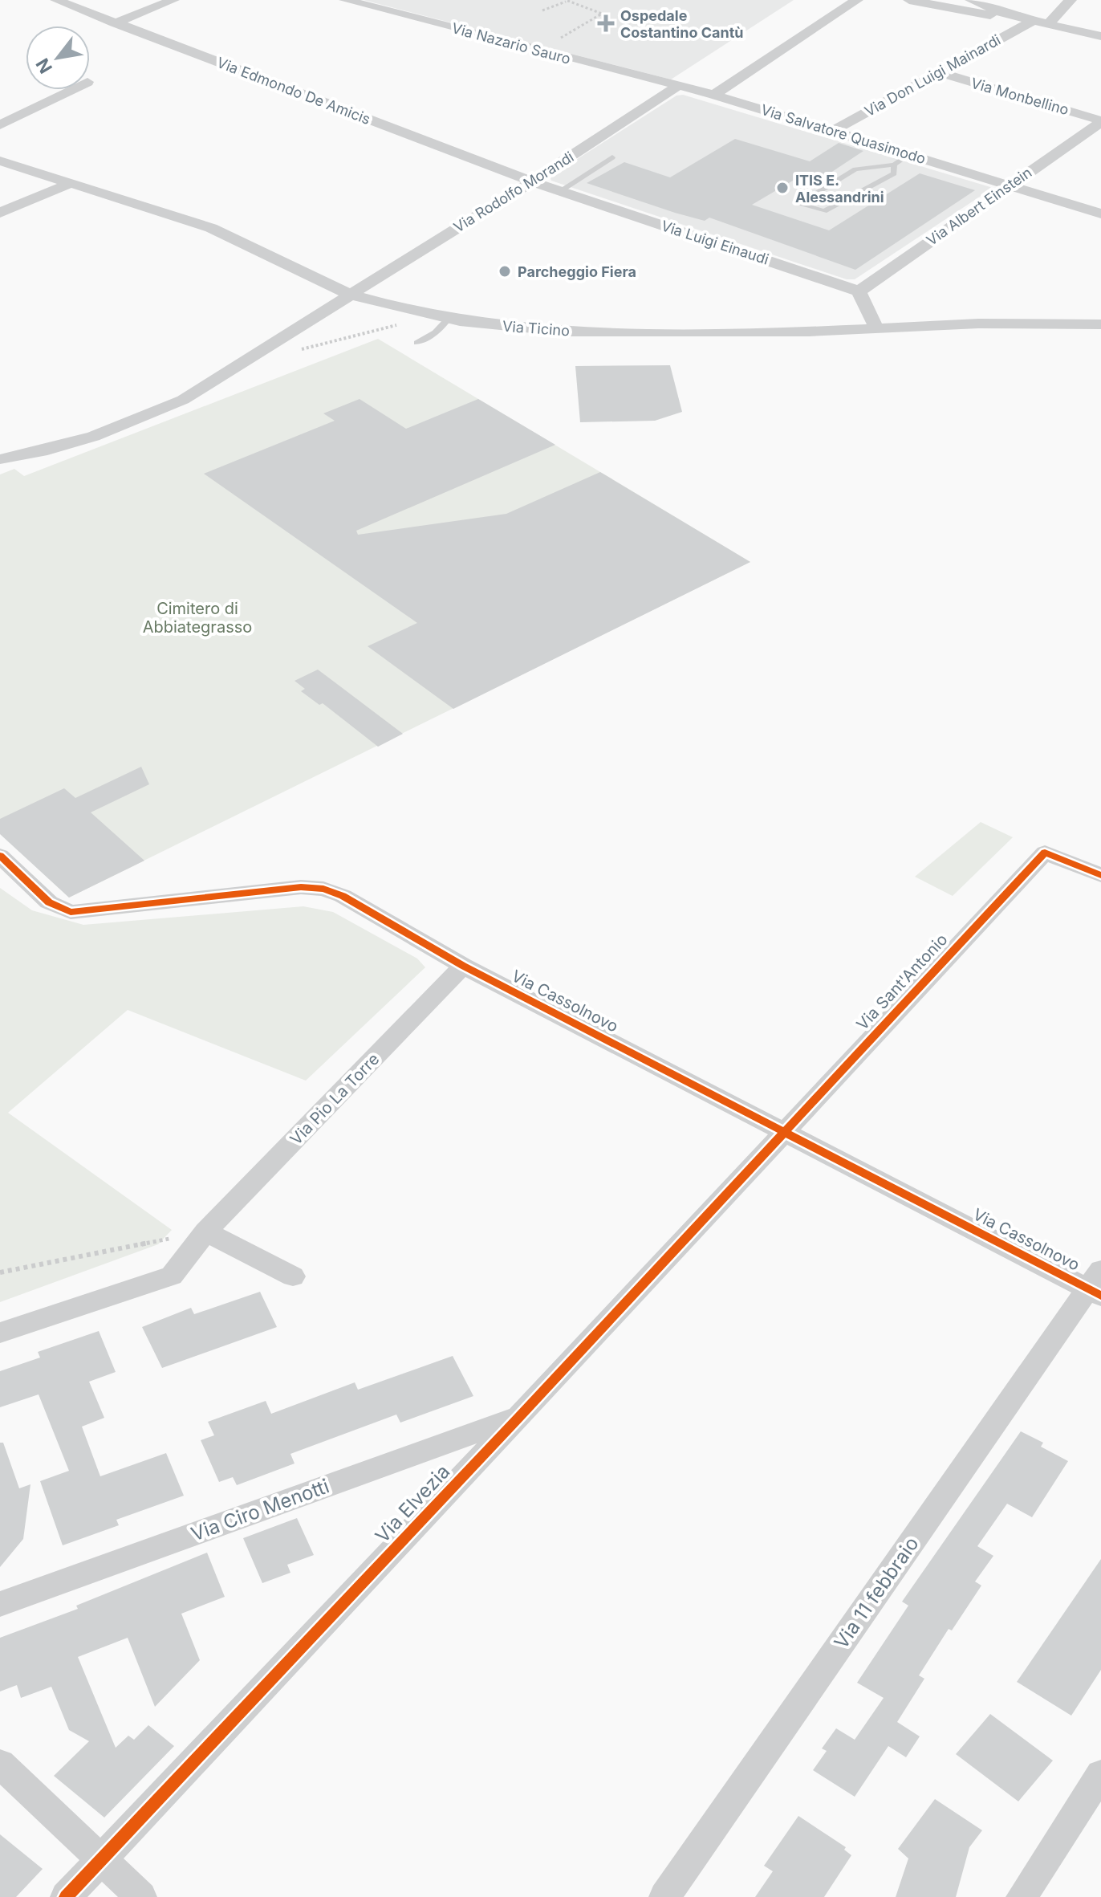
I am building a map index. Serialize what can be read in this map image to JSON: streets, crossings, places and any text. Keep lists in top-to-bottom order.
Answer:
{
  "streets": {
    "street": [
      "Via Nazario Sauro",
      "Via Don Luigi Mainardi",
      "Via Edmondo De Amicis",
      "Via Monbellino",
      "Via Salvatore Quasimodo",
      "Via Rodolfo Morandi",
      "Via Albert Einstein",
      "Via Luigi Einaudi",
      "Via Ticino",
      "Via Sant'Antonio",
      "Via Cassolnovo",
      "Via Pio La Torre",
      "Via Elvezia",
      "Via Ciro Menotti",
      "Via 11 febbraio"
    ]
  },
  "crossings": [
    ["Via Nazario Sauro", "Via Salvatore Quasimodo"],
    ["Via Nazario Sauro", "Via Rodolfo Morandi"],
    ["Via Don Luigi Mainardi", "Via Monbellino"],
    ["Via Don Luigi Mainardi", "Via Salvatore Quasimodo"],
    ["Via Edmondo De Amicis", "Via Rodolfo Morandi"],
    ["Via Edmondo De Amicis", "Via Luigi Einaudi"],
    ["Via Monbellino", "Via Albert Einstein"],
    ["Via Salvatore Quasimodo", "Via Rodolfo Morandi"],
    ["Via Salvatore Quasimodo", "Via Albert Einstein"],
    ["Via Rodolfo Morandi", "Via Luigi Einaudi"],
    ["Via Rodolfo Morandi", "Via Ticino"],
    ["Via Albert Einstein", "Via Luigi Einaudi"],
    ["Via Sant'Antonio", "Via Cassolnovo"],
    ["Via Sant'Antonio", "Via Elvezia"],
    ["Via Cassolnovo", "Via Pio La Torre"],
    ["Via Cassolnovo", "Via Elvezia"],
    ["Via Cassolnovo", "Via 11 febbraio"],
    ["Via Elvezia", "Via Ciro Menotti"]
  ],
  "parks": ["Cimitero di Abbiategrasso"],
  "places": {
    "health": ["Ospedale Costantino Cantù"],
    "other": ["ITIS E. Alessandrini", "Parcheggio Fiera"]
  },
  "north": "bottom left"
}
